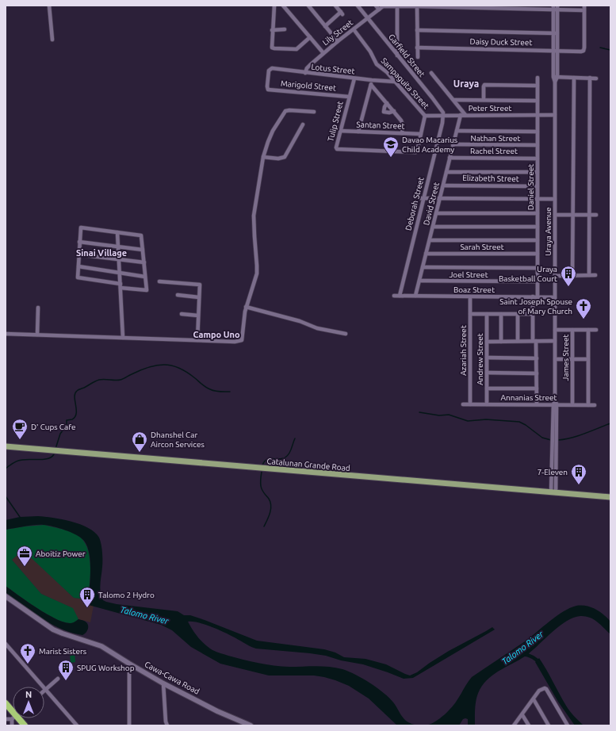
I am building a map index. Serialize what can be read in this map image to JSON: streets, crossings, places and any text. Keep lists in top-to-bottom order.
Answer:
{
  "streets": {
    "main road": ["Catalunan Grande Road"],
    "street": [
      "Lily Street",
      "Daisy Duck Street",
      "Garfield Street",
      "Lotus Street",
      "Sampaguita Street",
      "Marigold Street",
      "Peter Street",
      "Tulip Street",
      "Santan Street",
      "Nathan Street",
      "Rachel Street",
      "Elizabeth Street",
      "Daniel Street",
      "Deborah Street",
      "David Street",
      "Uraya Avenue",
      "Sarah Street",
      "Joel Street",
      "Boaz Street",
      "Azariah Street",
      "James Street",
      "Andrew Street",
      "Annanias Street",
      "Cawa-Cawa Road"
    ]
  },
  "crossings": [
    ["Lily Street", "Garfield Street"],
    ["Lily Street", "Lotus Street"],
    ["Lily Street", "Sampaguita Street"],
    ["Daisy Duck Street", "Uraya Avenue"],
    ["Garfield Street", "Peter Street"],
    ["Garfield Street", "Deborah Street"],
    ["Lotus Street", "Sampaguita Street"],
    ["Lotus Street", "Marigold Street"],
    ["Lotus Street", "Tulip Street"],
    ["Sampaguita Street", "Peter Street"],
    ["Marigold Street", "Tulip Street"],
    ["Peter Street", "Daniel Street"],
    ["Peter Street", "Deborah Street"],
    ["Peter Street", "David Street"],
    ["Peter Street", "Uraya Avenue"],
    ["Tulip Street", "Santan Street"],
    ["Nathan Street", "Daniel Street"],
    ["Nathan Street", "David Street"],
    ["Rachel Street", "Daniel Street"],
    ["Rachel Street", "David Street"],
    ["Elizabeth Street", "Daniel Street"],
    ["Elizabeth Street", "David Street"],
    ["Daniel Street", "Sarah Street"],
    ["Daniel Street", "Joel Street"],
    ["Daniel Street", "Boaz Street"],
    ["Deborah Street", "Boaz Street"],
    ["David Street", "Sarah Street"],
    ["David Street", "Joel Street"],
    ["David Street", "Boaz Street"],
    ["Uraya Avenue", "Boaz Street"],
    ["Uraya Avenue", "Annanias Street"],
    ["Uraya Avenue", "Catalunan Grande Road"],
    ["Boaz Street", "Azariah Street"],
    ["Azariah Street", "Annanias Street"],
    ["James Street", "Annanias Street"],
    ["Andrew Street", "Annanias Street"]
  ],
  "districts": ["Uraya", "Sinai Village", "Campo Uno"],
  "water": ["Talomo River"],
  "places": {
    "school or university": ["Davao Macarius Child Academy"],
    "building": [
      "Uraya Basketball Court",
      "7-Eleven",
      "Talomo 2 Hydro",
      "SPUG Workshop"
    ],
    "church": ["Saint Joseph Spouse of Mary Church", "Marist Sisters"],
    "cafe": ["D' Cups Cafe"],
    "shop": ["Dhanshel Car Aircon Services"],
    "office": ["Aboitiz Power"]
  },
  "north": "top"
}
